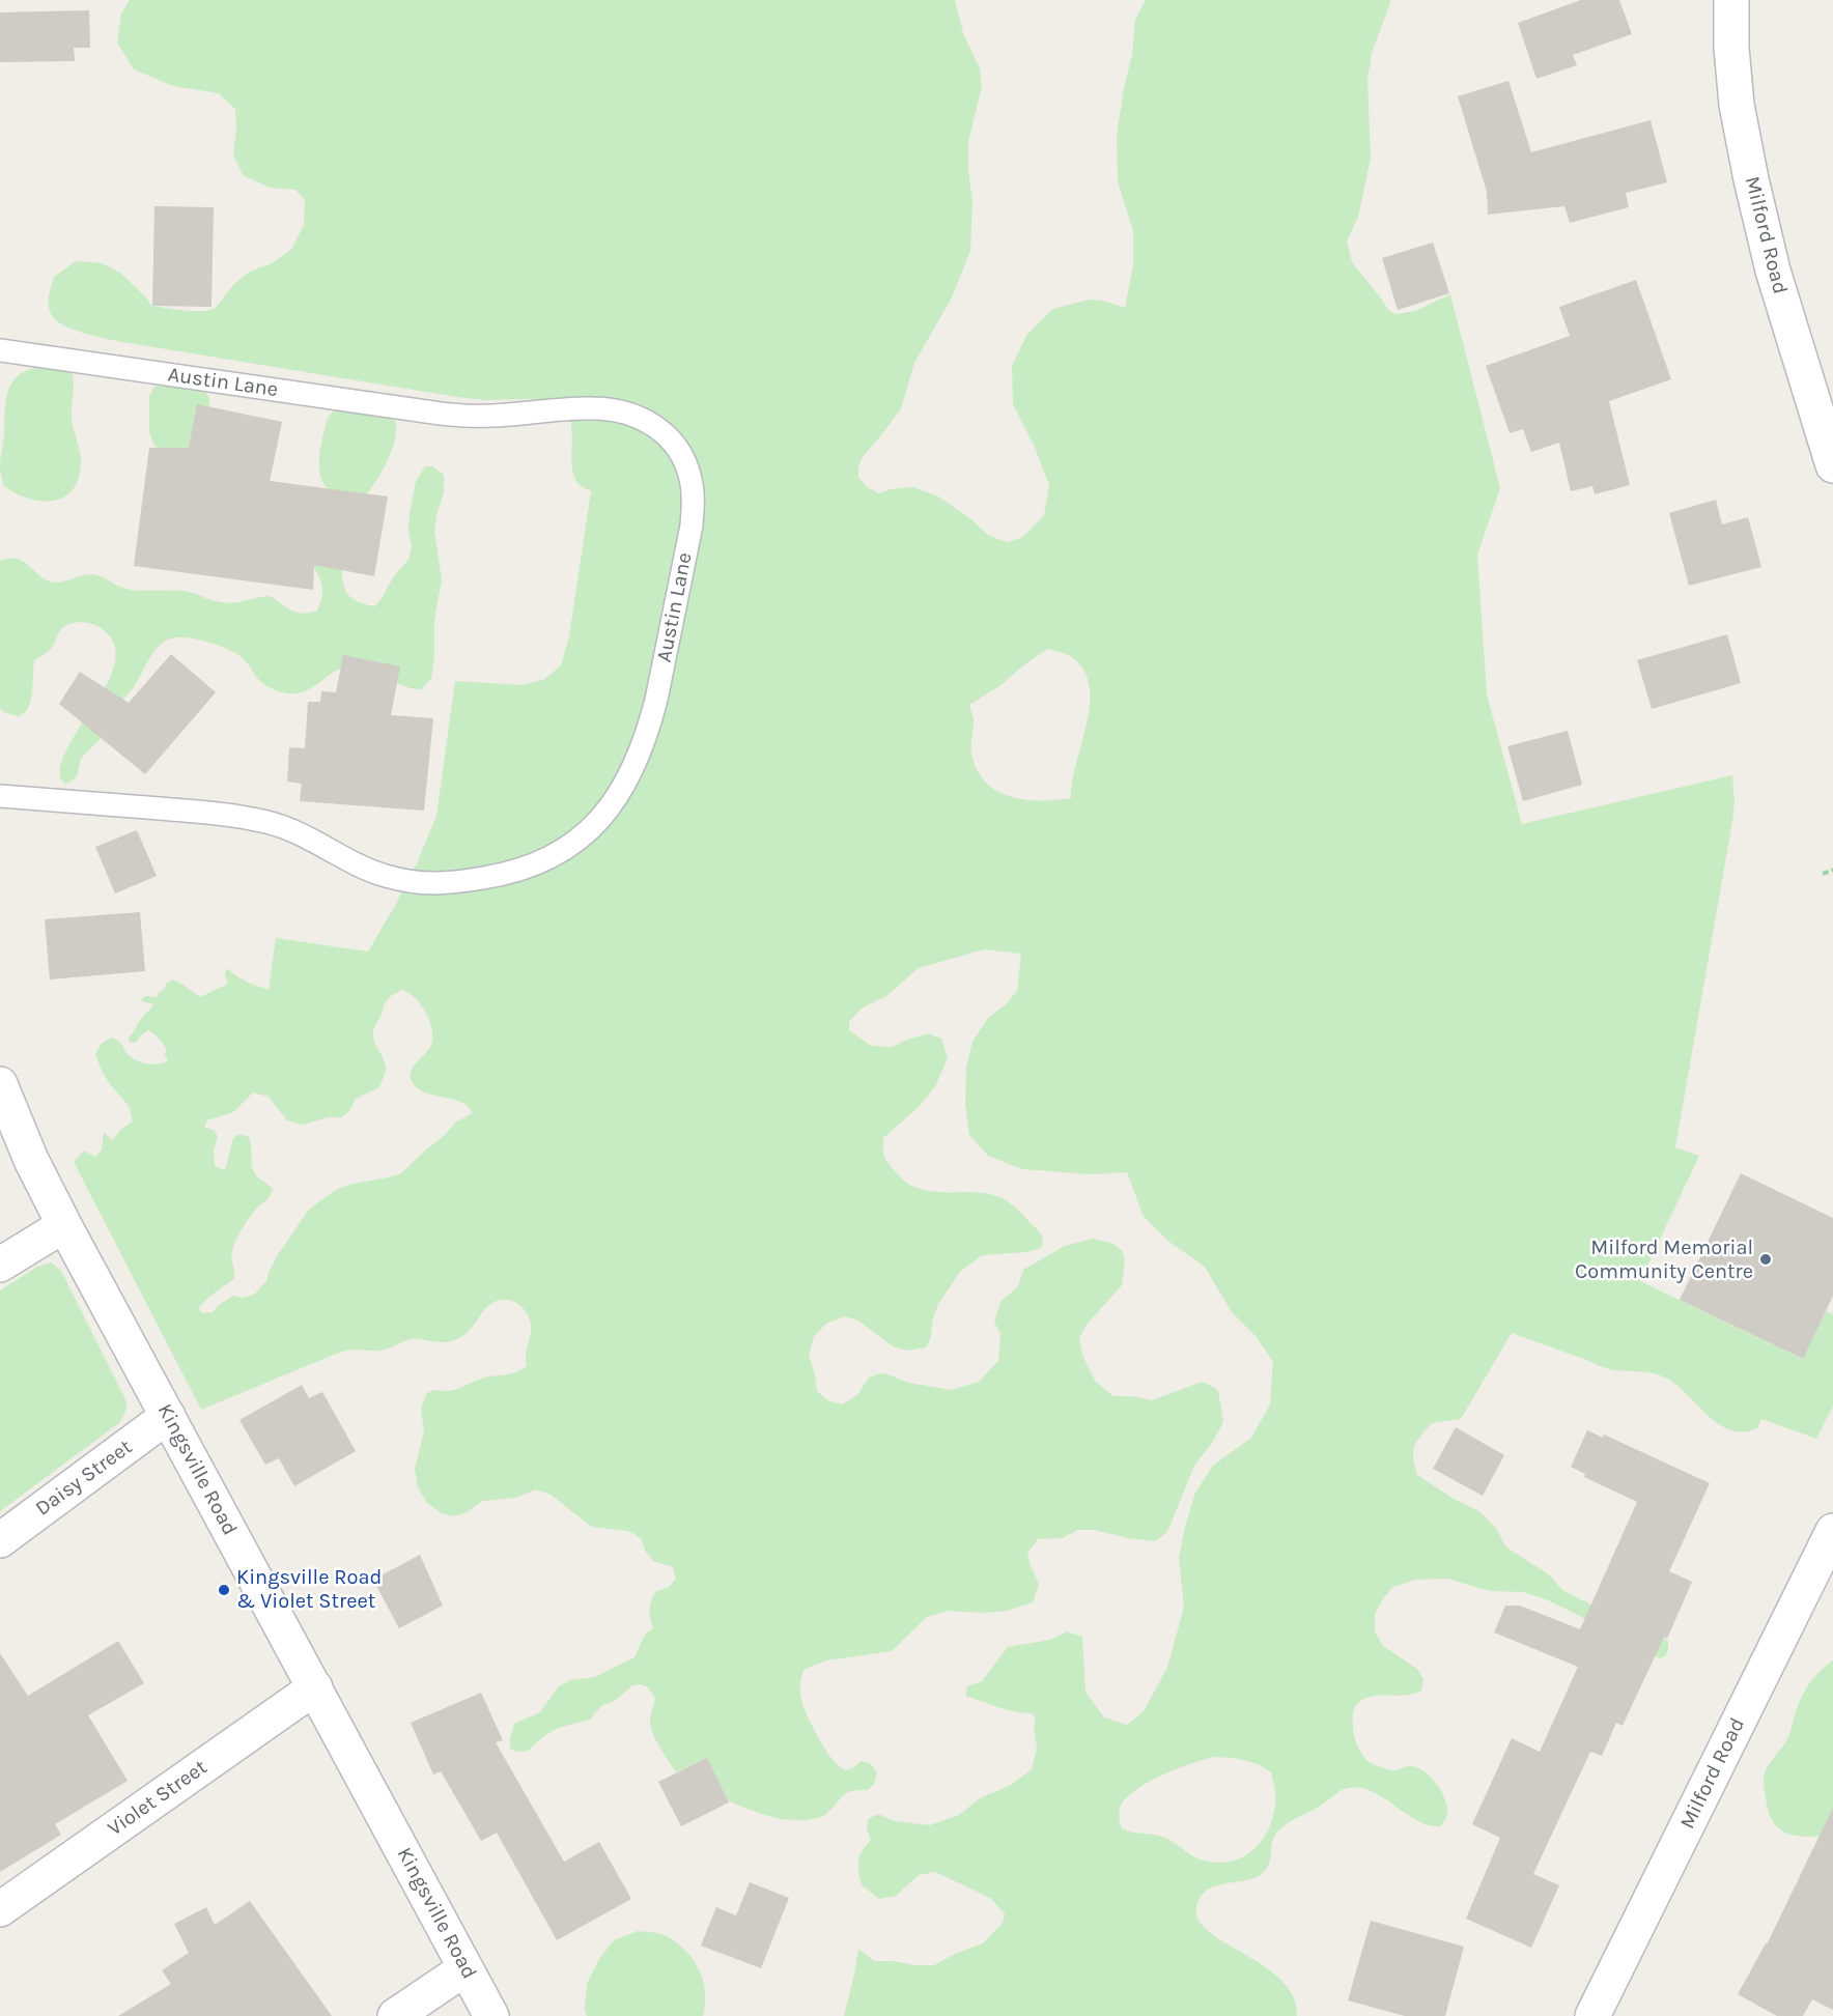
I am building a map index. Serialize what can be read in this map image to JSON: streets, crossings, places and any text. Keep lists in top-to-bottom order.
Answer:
{
  "streets": {
    "street": [
      "Milford Road",
      "Kingsville Road",
      "Daisy Street",
      "Violet Street"
    ],
    "lane": ["Austin Lane"]
  },
  "crossings": [
    ["Kingsville Road", "Daisy Street"],
    ["Kingsville Road", "Violet Street"]
  ],
  "places": ["Milford Memorial Community Centre", "Kingsville Road & Violet Street"]
}
